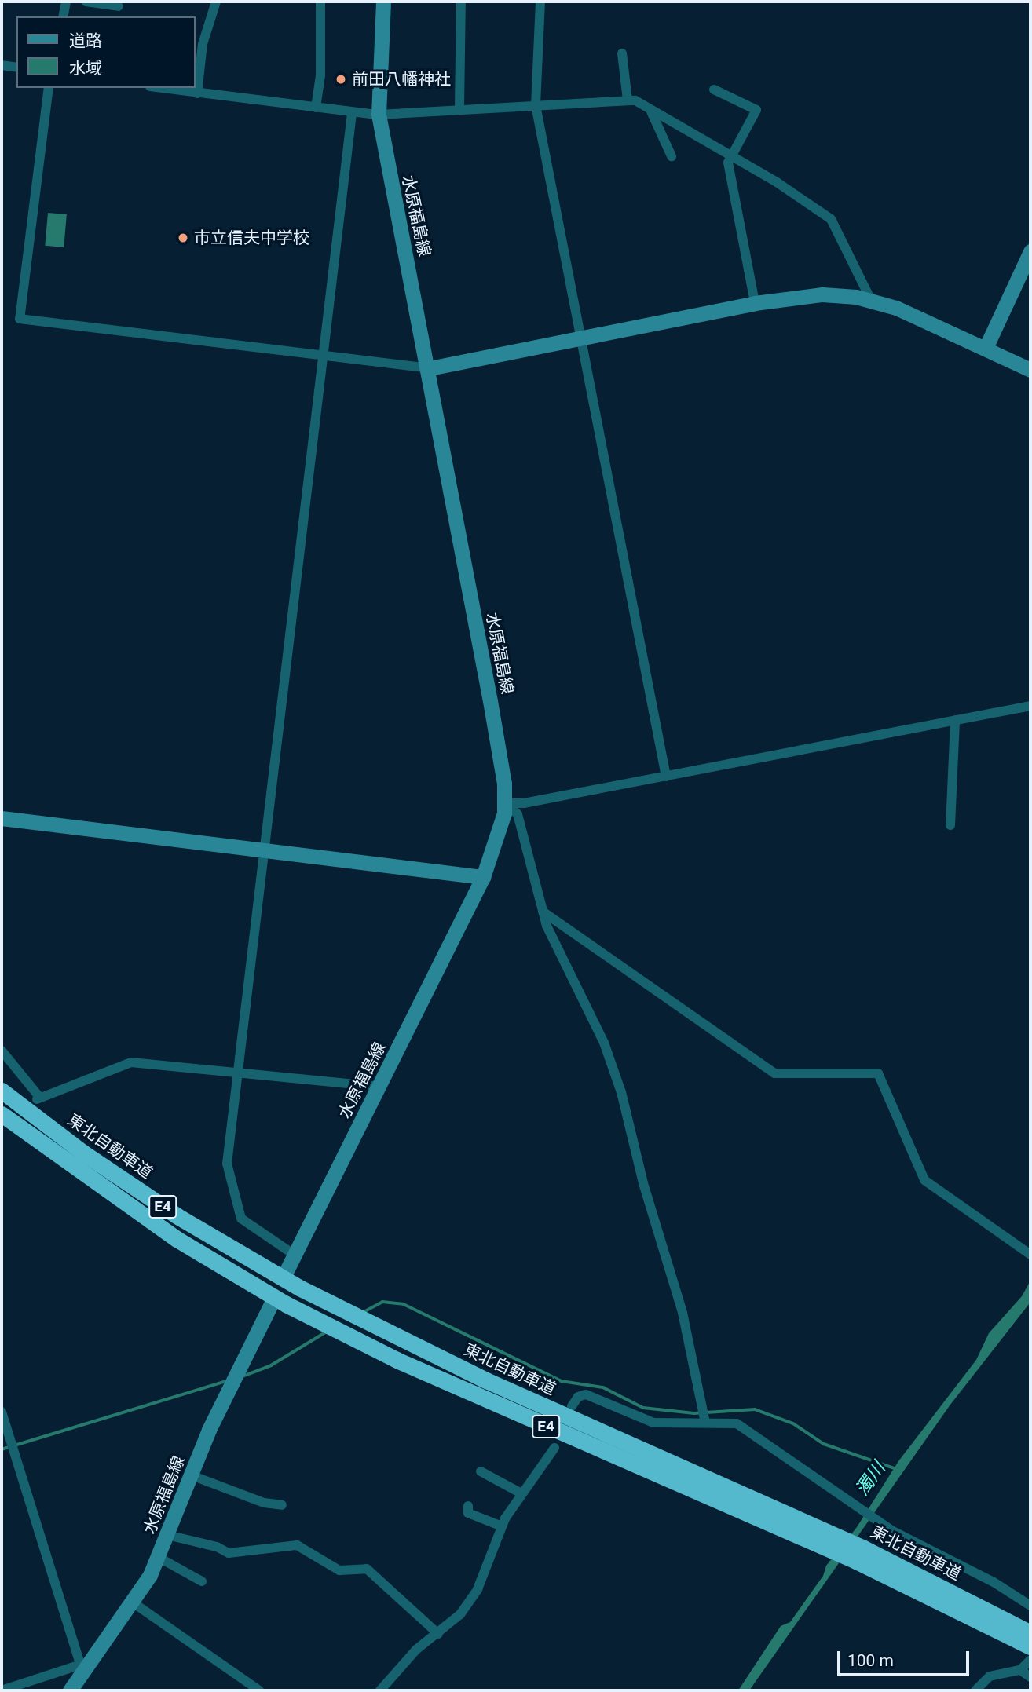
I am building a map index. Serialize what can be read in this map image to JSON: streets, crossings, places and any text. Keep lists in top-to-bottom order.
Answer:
{
  "streets": {
    "highway": ["東北自動車道", "E4"],
    "main road": ["水原福島線"]
  },
  "crossings": [
    ["水原福島線", "東北自動車道"]
  ],
  "water": ["濁川"],
  "places": ["前田八幡神社", "市立信夫中学校"],
  "legend": ["道路", "水域"],
  "scale_bar": "100 m"
}
